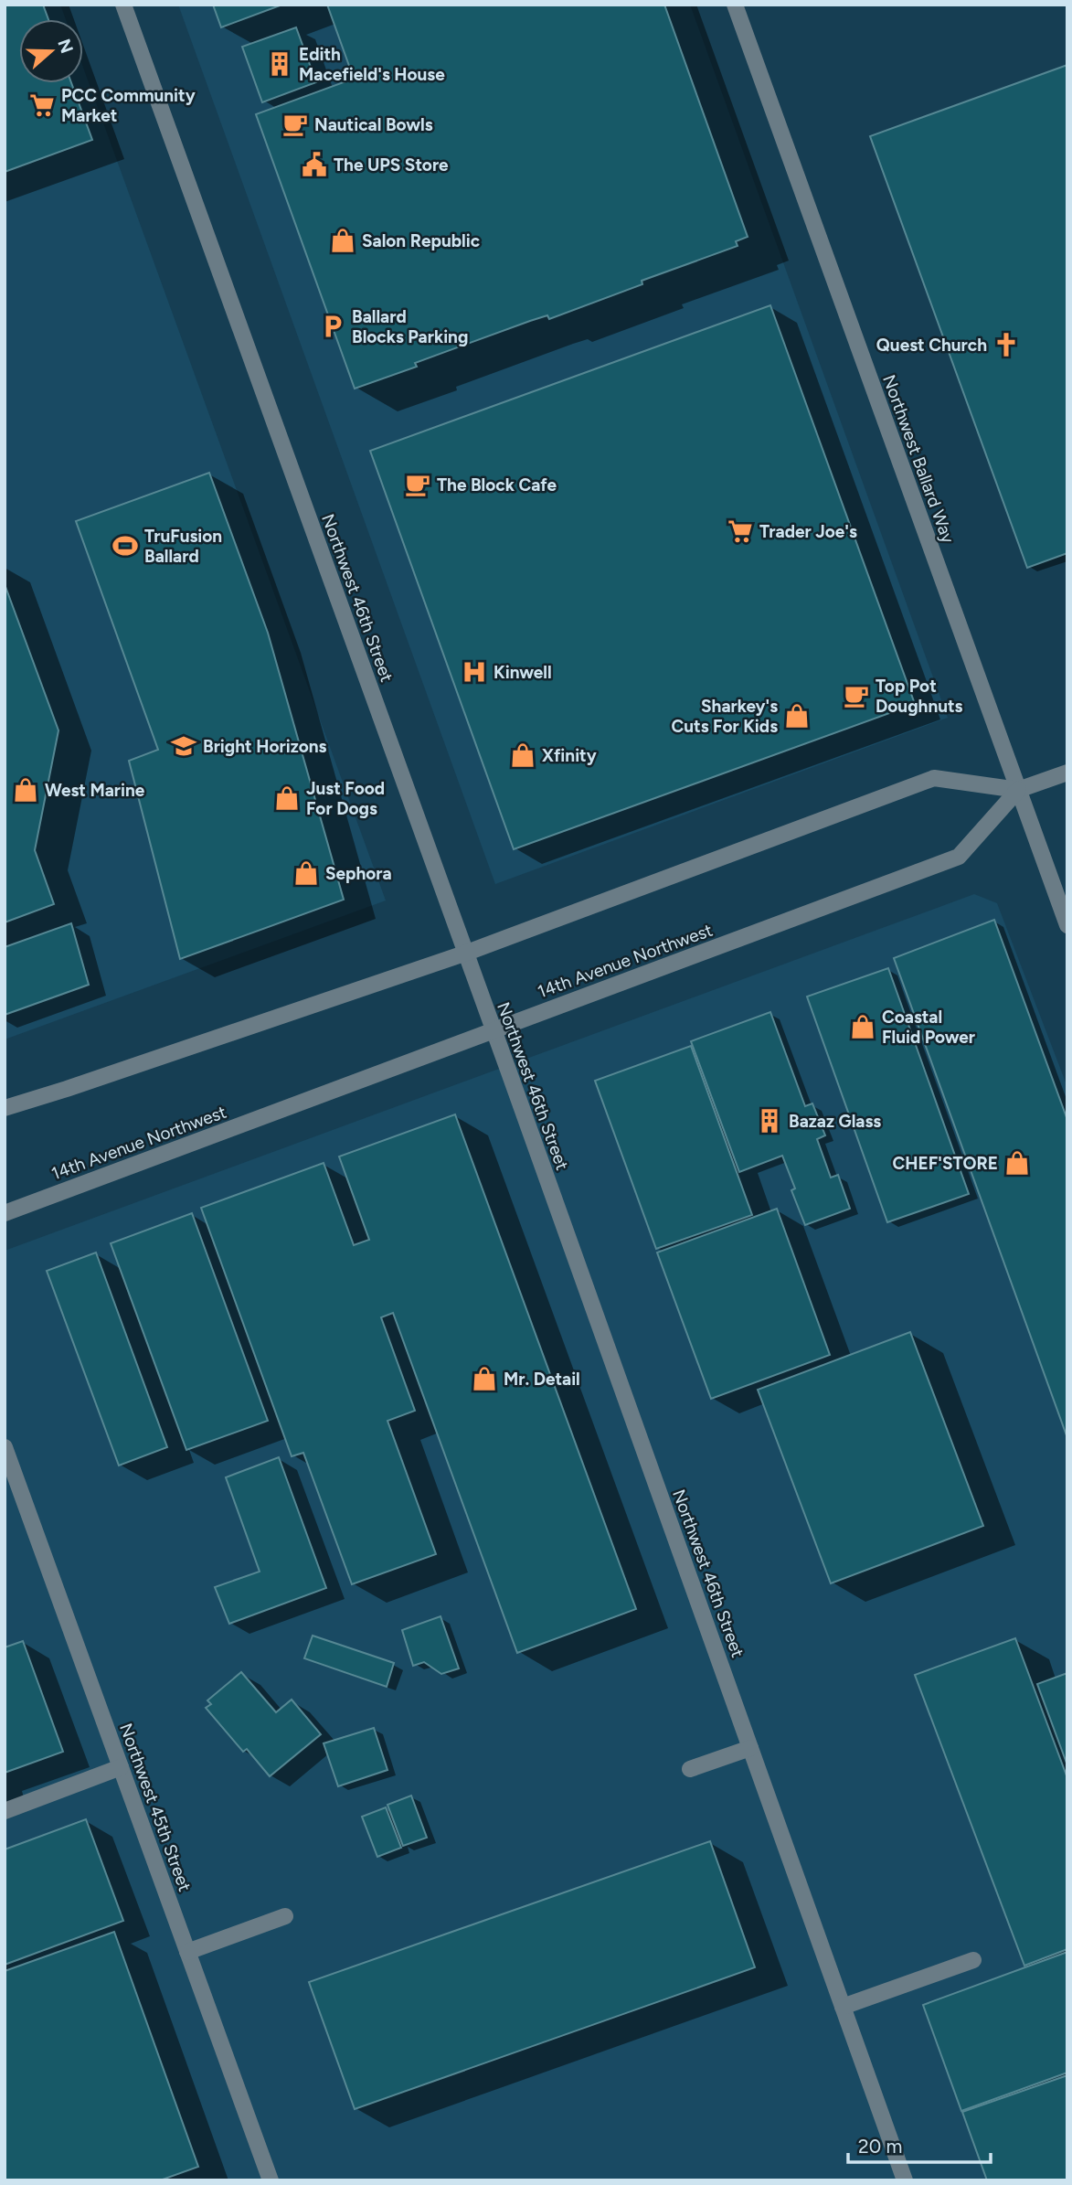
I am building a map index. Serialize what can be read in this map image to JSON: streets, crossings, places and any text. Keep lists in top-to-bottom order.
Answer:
{
  "streets": {
    "street": [
      "Northwest Ballard Way",
      "Northwest 46th Street",
      "14th Avenue Northwest",
      "Northwest 45th Street"
    ]
  },
  "crossings": [
    ["Northwest Ballard Way", "14th Avenue Northwest"],
    ["Northwest 46th Street", "14th Avenue Northwest"]
  ],
  "places": {
    "building": ["Edith Macefield's House", "Bazaz Glass"],
    "supermarket": ["PCC Community Market", "Trader Joe's"],
    "cafe": ["Nautical Bowls", "The Block Cafe", "Top Pot Doughnuts"],
    "public building": ["The UPS Store"],
    "shop": [
      "Salon Republic",
      "Sharkey's Cuts For Kids",
      "Xfinity",
      "West Marine",
      "Just Food For Dogs",
      "Sephora",
      "Coastal Fluid Power",
      "CHEF'STORE",
      "Mr. Detail"
    ],
    "parking": ["Ballard Blocks Parking"],
    "church": ["Quest Church"],
    "sports": ["TruFusion Ballard"],
    "hospital": ["Kinwell"],
    "school or university": ["Bright Horizons"]
  },
  "scale_bar": "20 m",
  "north": "right"
}
